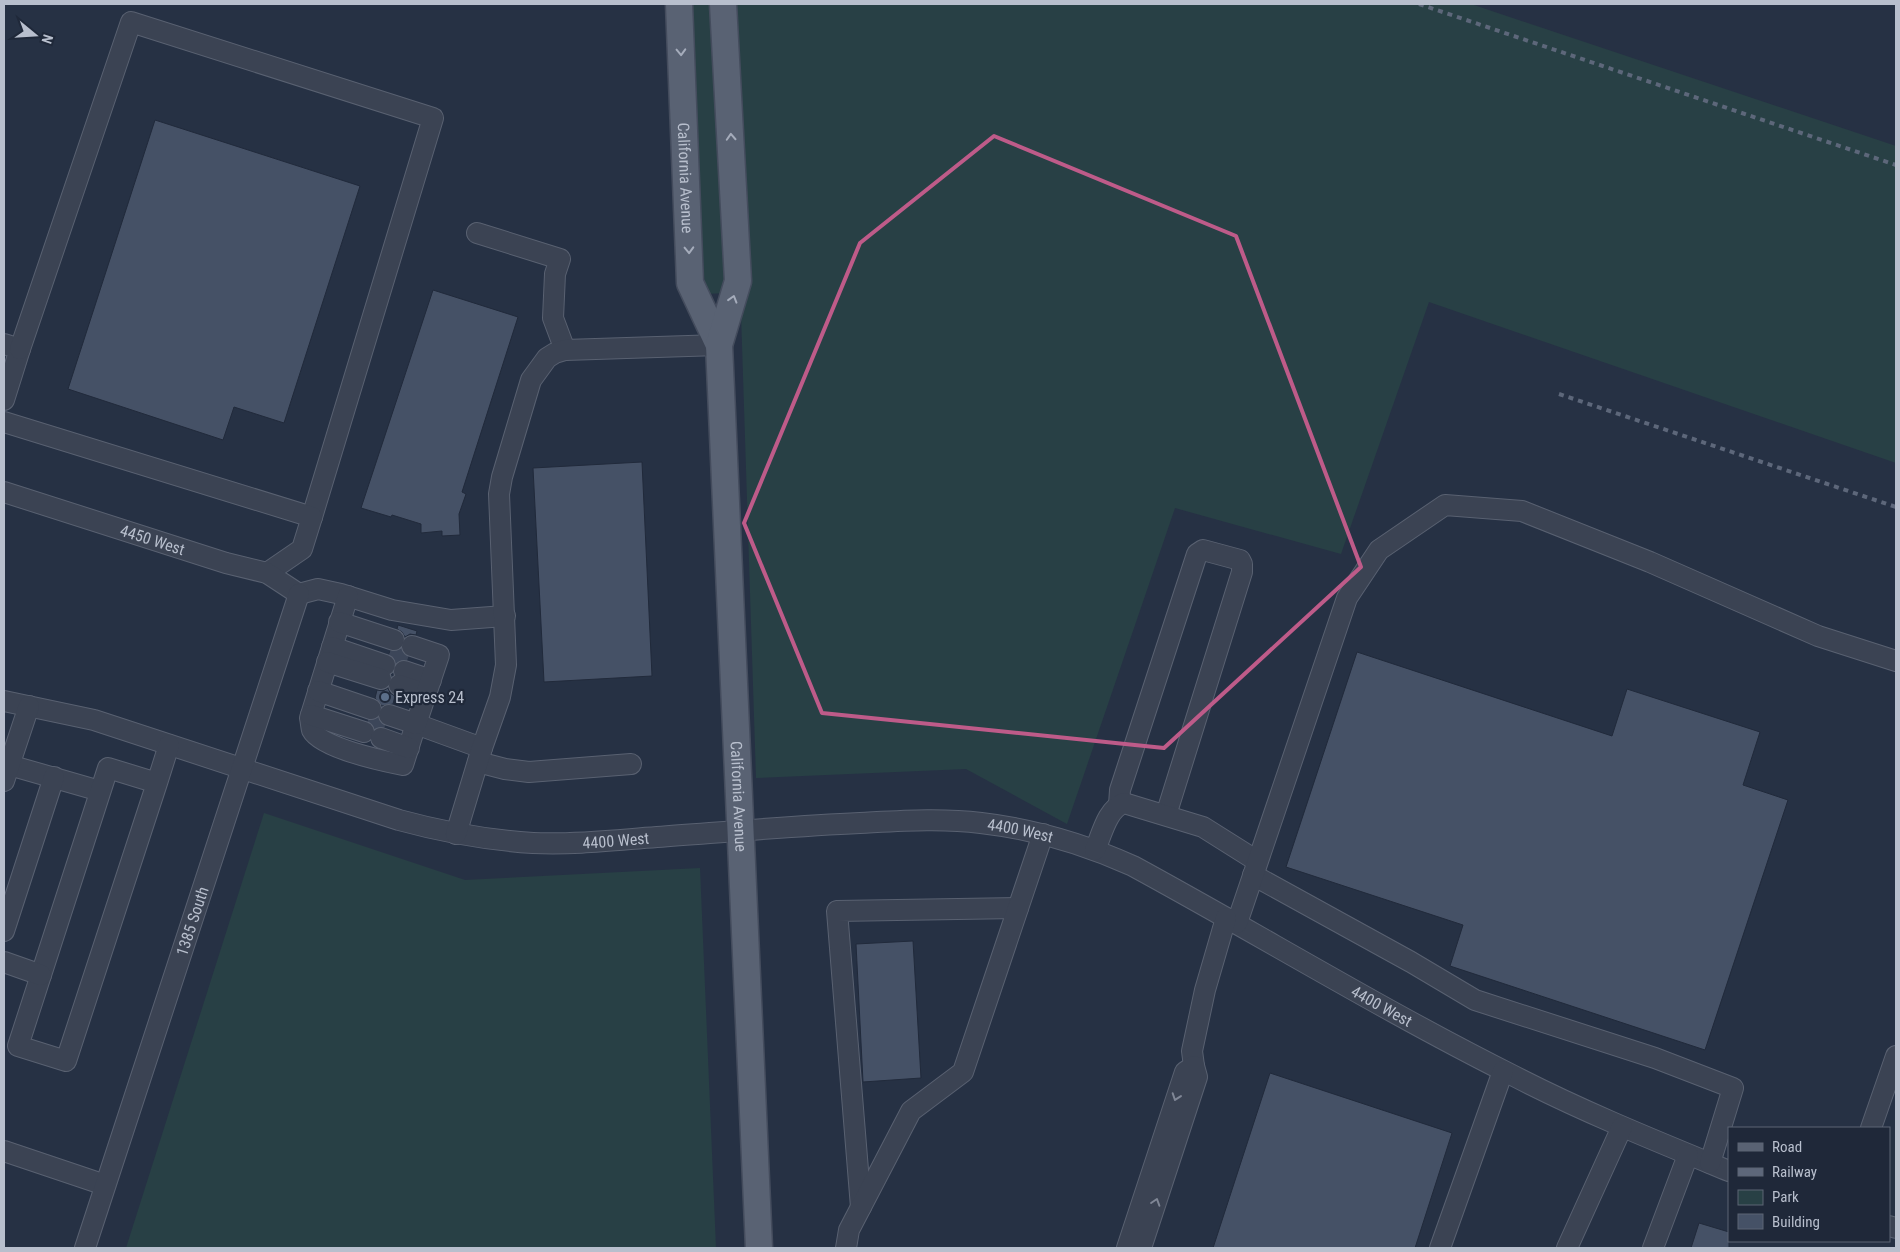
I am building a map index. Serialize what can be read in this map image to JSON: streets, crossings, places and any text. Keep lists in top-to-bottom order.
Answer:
{
  "streets": {
    "main road": ["California Avenue"],
    "street": ["4450 West", "4400 West", "1385 South"]
  },
  "crossings": [
    ["California Avenue", "4400 West"],
    ["4450 West", "1385 South"],
    ["4400 West", "1385 South"]
  ],
  "places": ["Express 24"],
  "legend": [
    "Road",
    "Railway",
    "Park",
    "Building"
  ],
  "north": "right"
}
